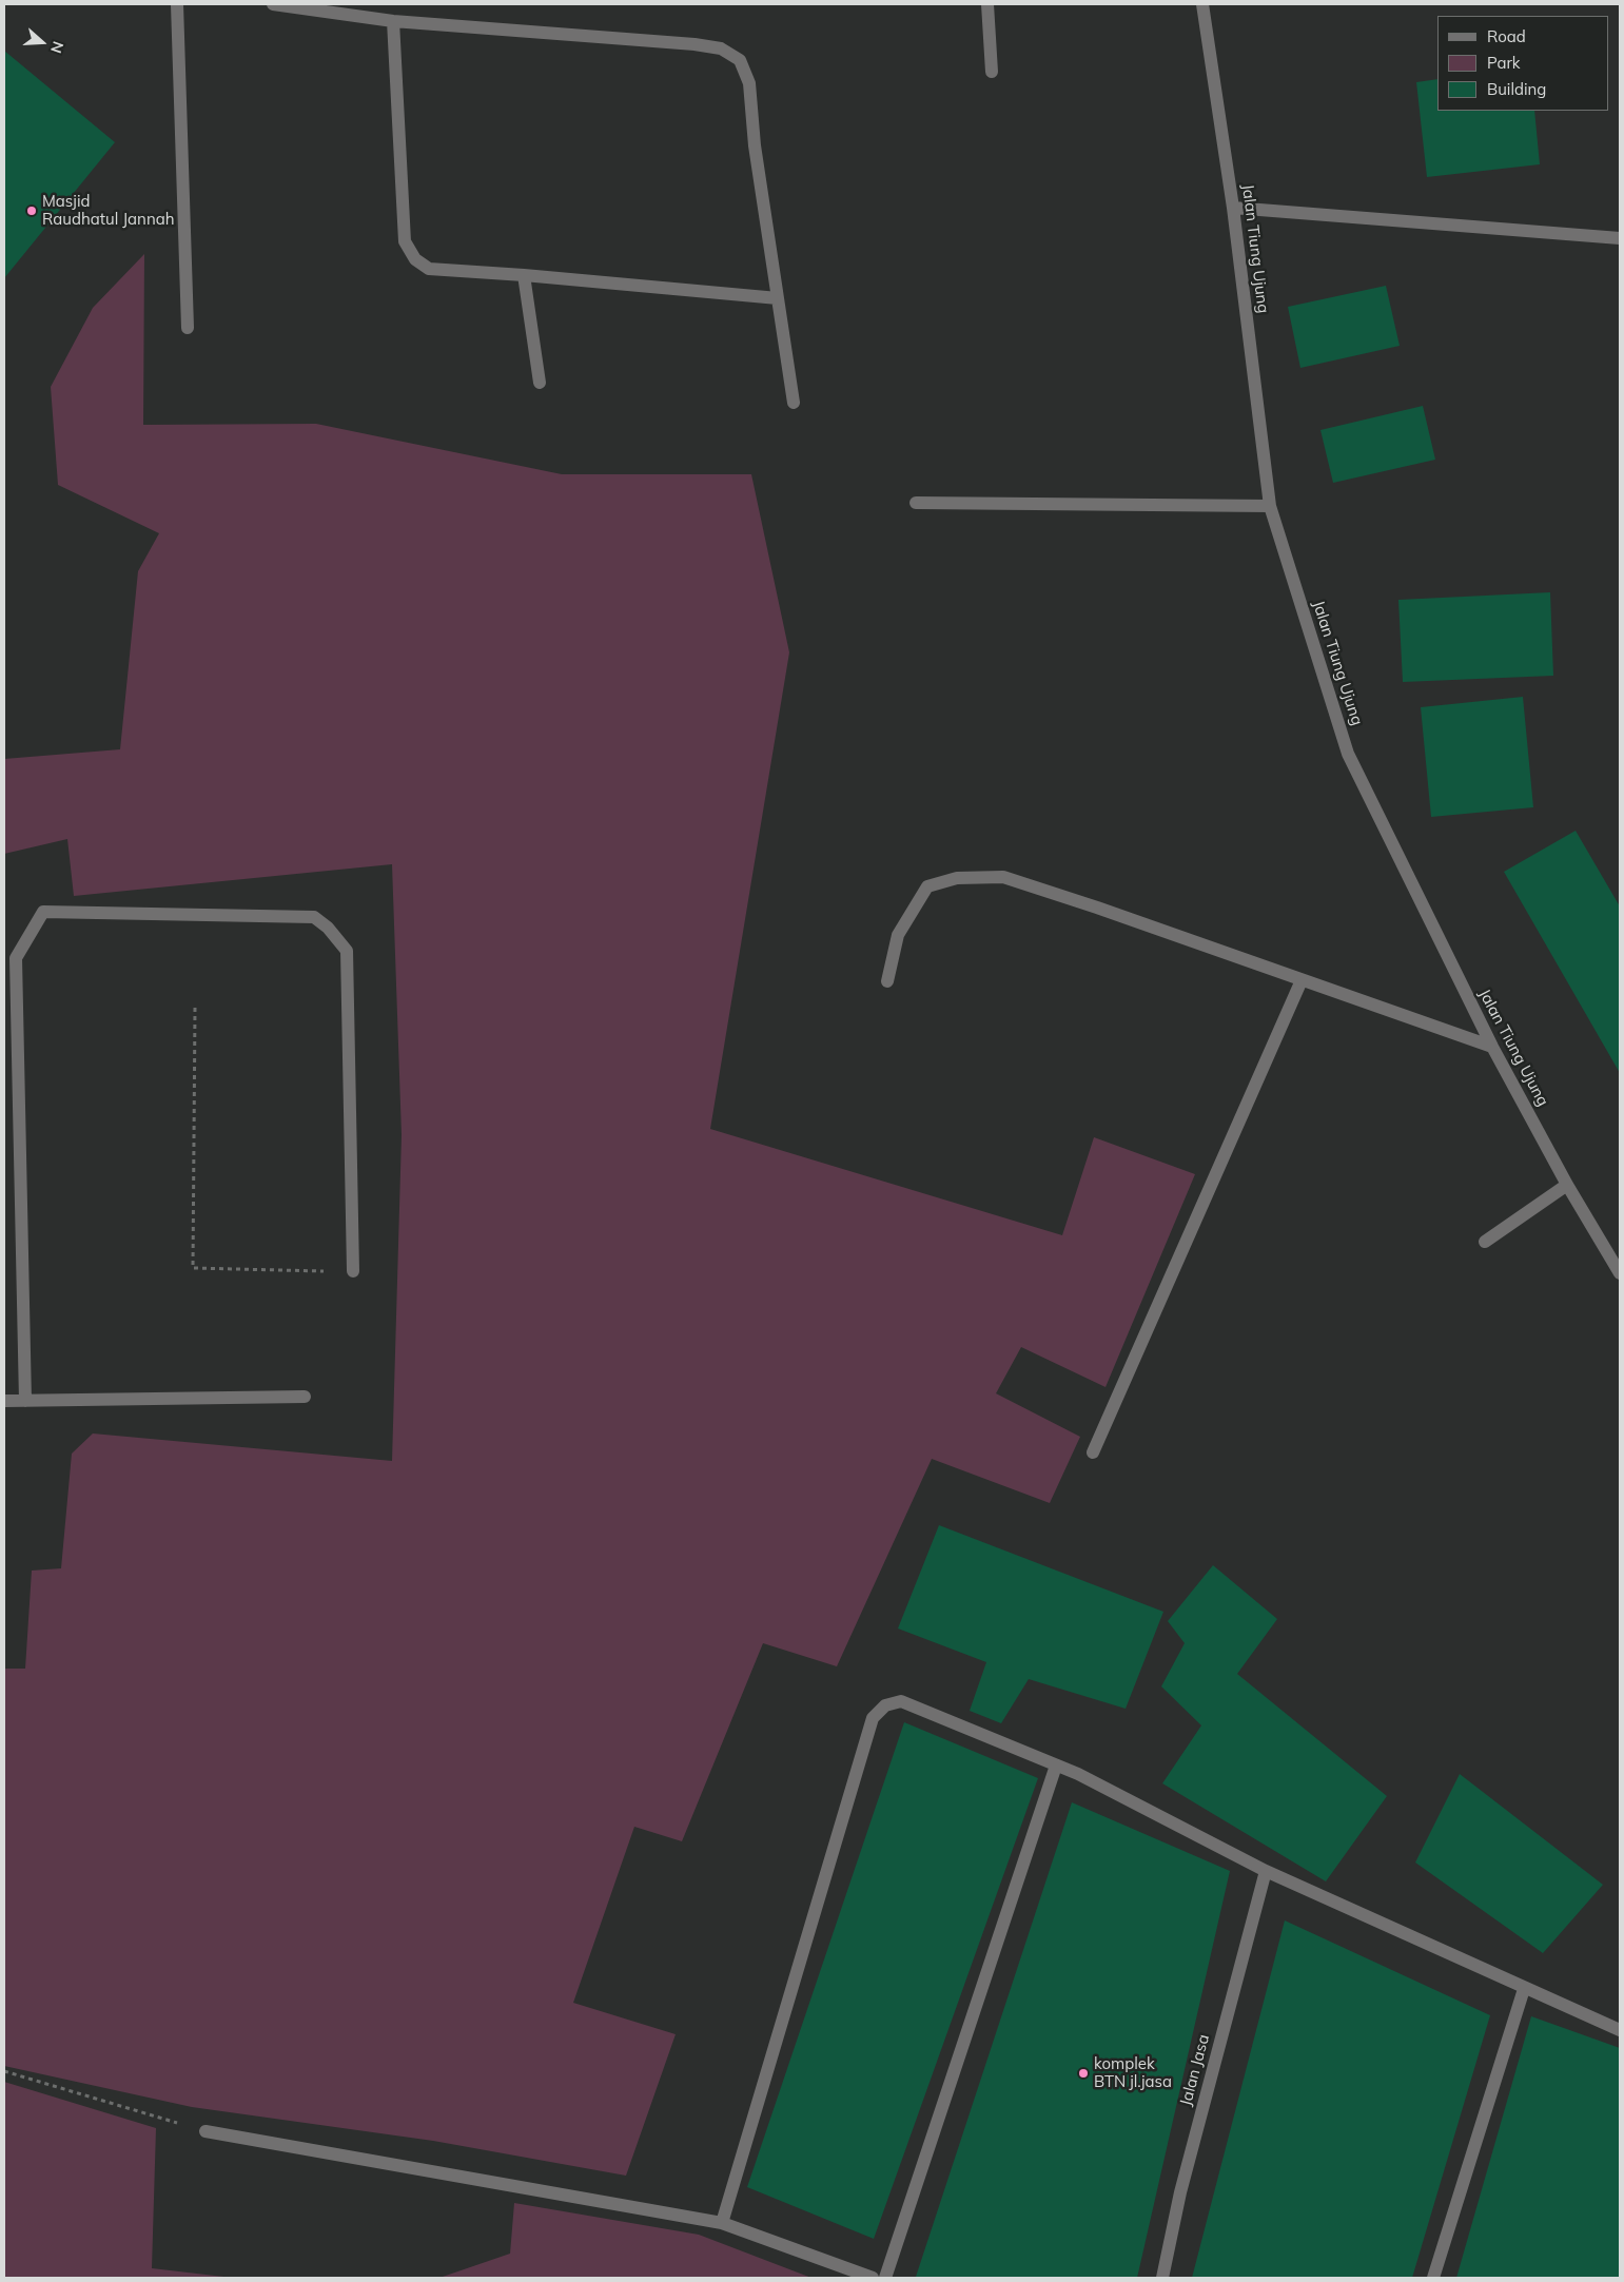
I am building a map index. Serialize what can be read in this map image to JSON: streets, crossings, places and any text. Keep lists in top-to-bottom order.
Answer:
{
  "streets": {
    "street": ["Jalan Tiung Ujung", "Jalan Jasa"]
  },
  "places": ["Masjid Raudhatul Jannah", "komplek BTN jl.jasa"],
  "legend": ["Road", "Park", "Building"],
  "north": "right"
}
